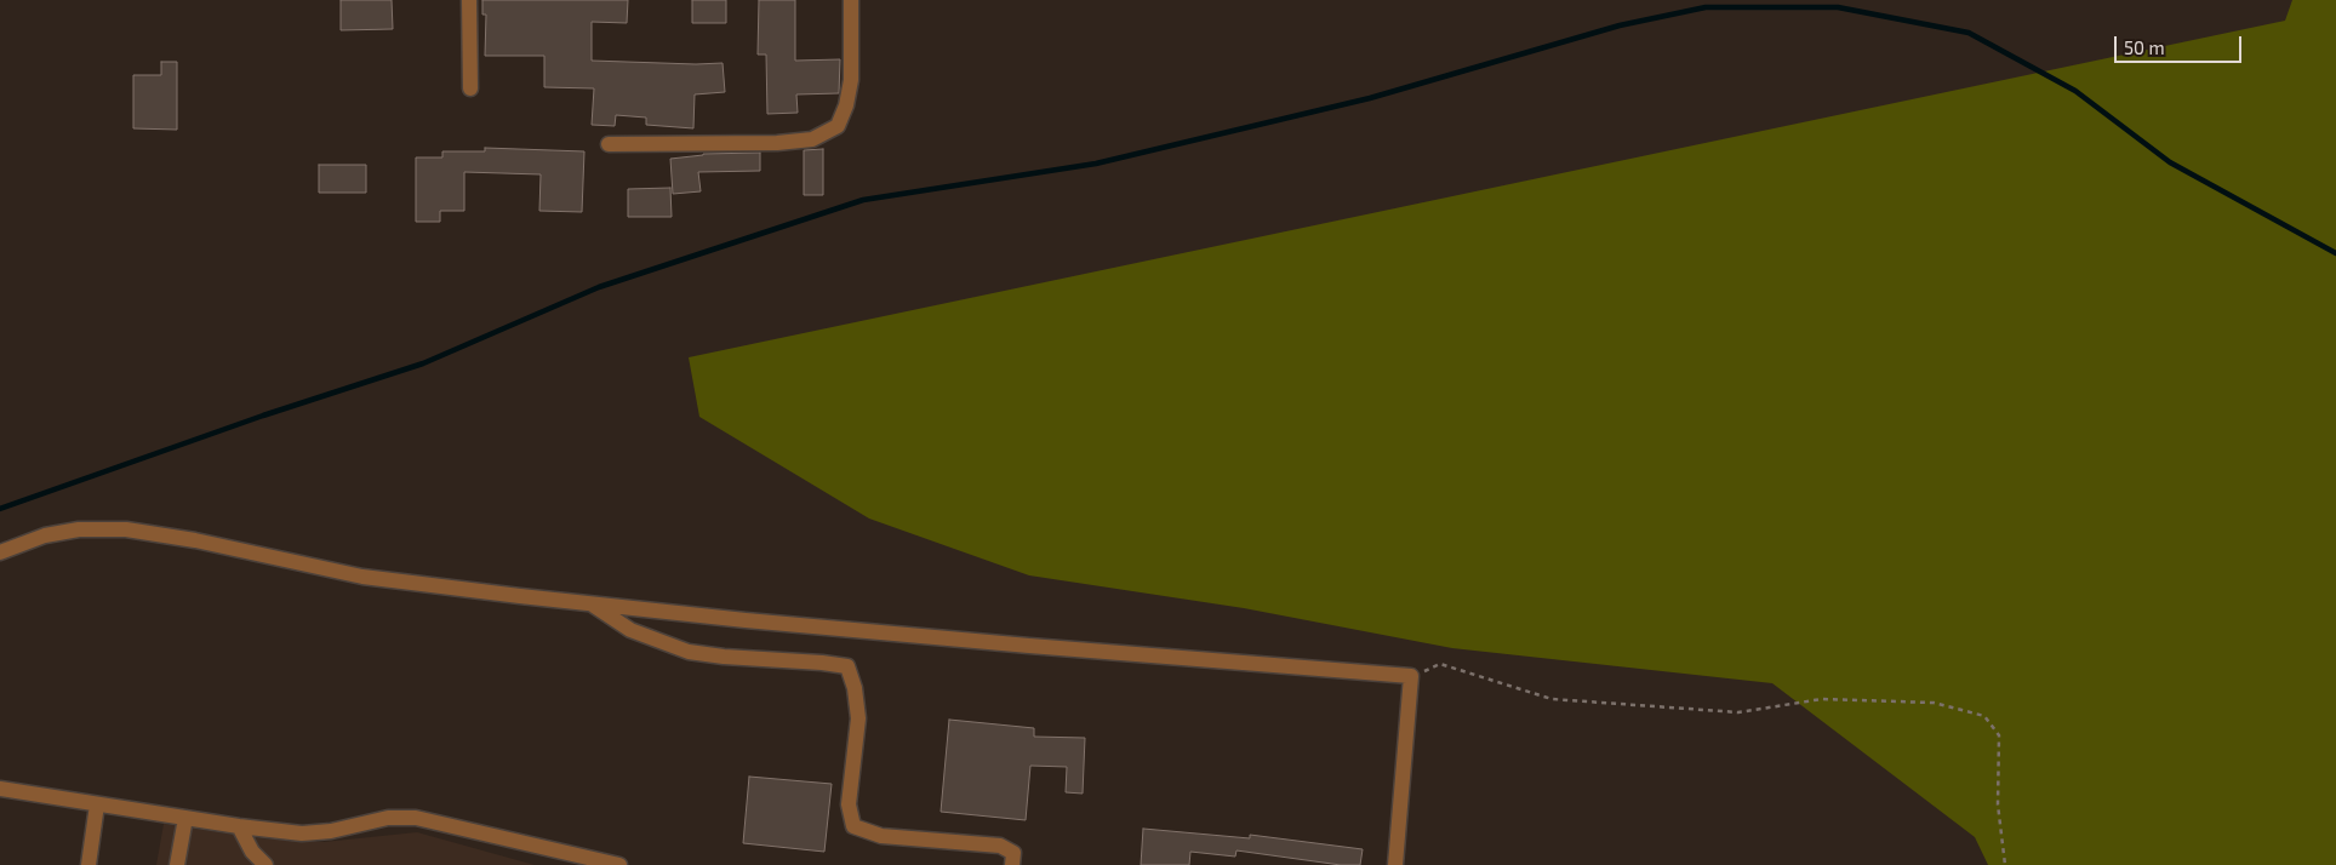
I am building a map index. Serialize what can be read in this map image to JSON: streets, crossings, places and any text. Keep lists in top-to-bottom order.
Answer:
{
  "scale_bar": "50 m"
}
